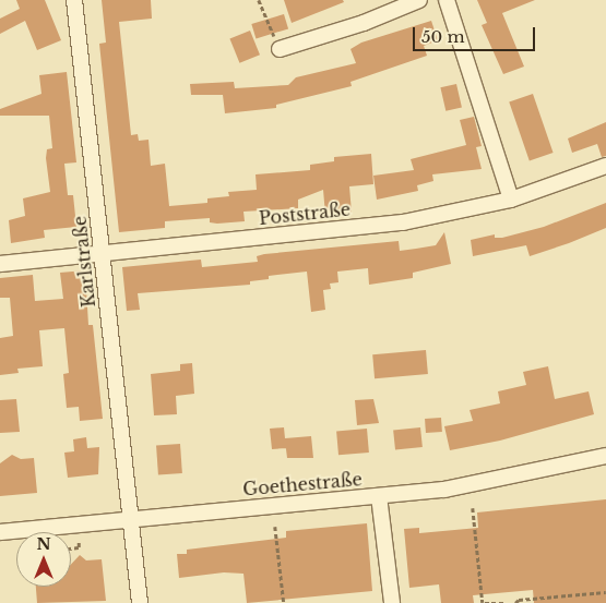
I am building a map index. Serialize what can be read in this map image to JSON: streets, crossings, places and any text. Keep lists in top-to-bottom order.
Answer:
{
  "streets": {
    "street": ["Poststraße", "Karlstraße", "Goethestraße"]
  },
  "crossings": [
    ["Poststraße", "Karlstraße"],
    ["Karlstraße", "Goethestraße"]
  ],
  "scale_bar": "50 m",
  "north": "top"
}
